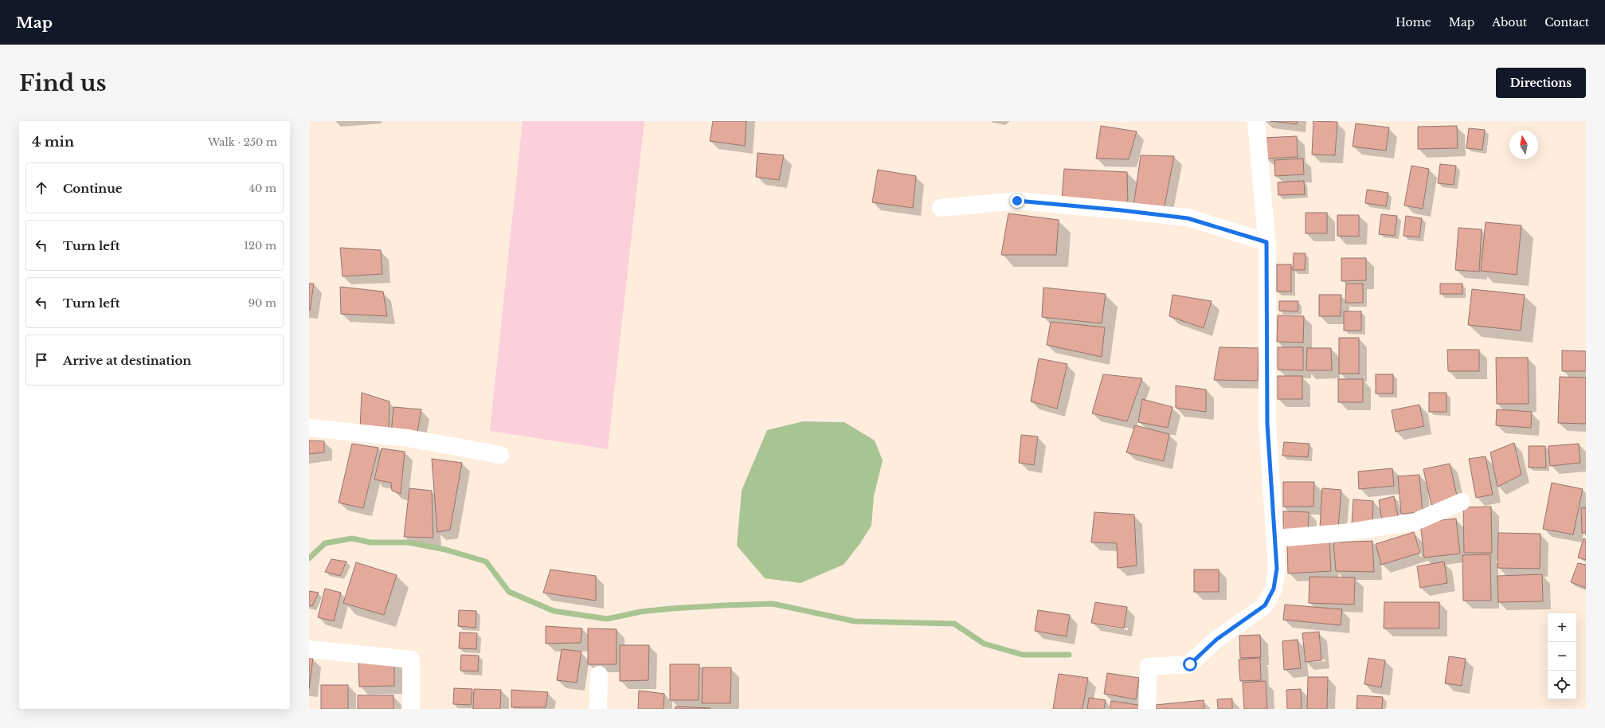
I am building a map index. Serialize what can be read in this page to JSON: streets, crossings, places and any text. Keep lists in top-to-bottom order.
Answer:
{
  "north": "top",
  "page": {
    "header": "Map",
    "nav": [
      "Home",
      "Map",
      "About",
      "Contact"
    ],
    "buttons": "Directions",
    "title": "Find us",
    "heading": ["4 min", "Walk · 250 m"],
    "list": [
      ["Continue", "40 m"],
      ["Turn left", "120 m"],
      ["Turn left", "90 m"],
      "Arrive at destination"
    ],
    "map_buttons": ["+", "−"]
  }
}
